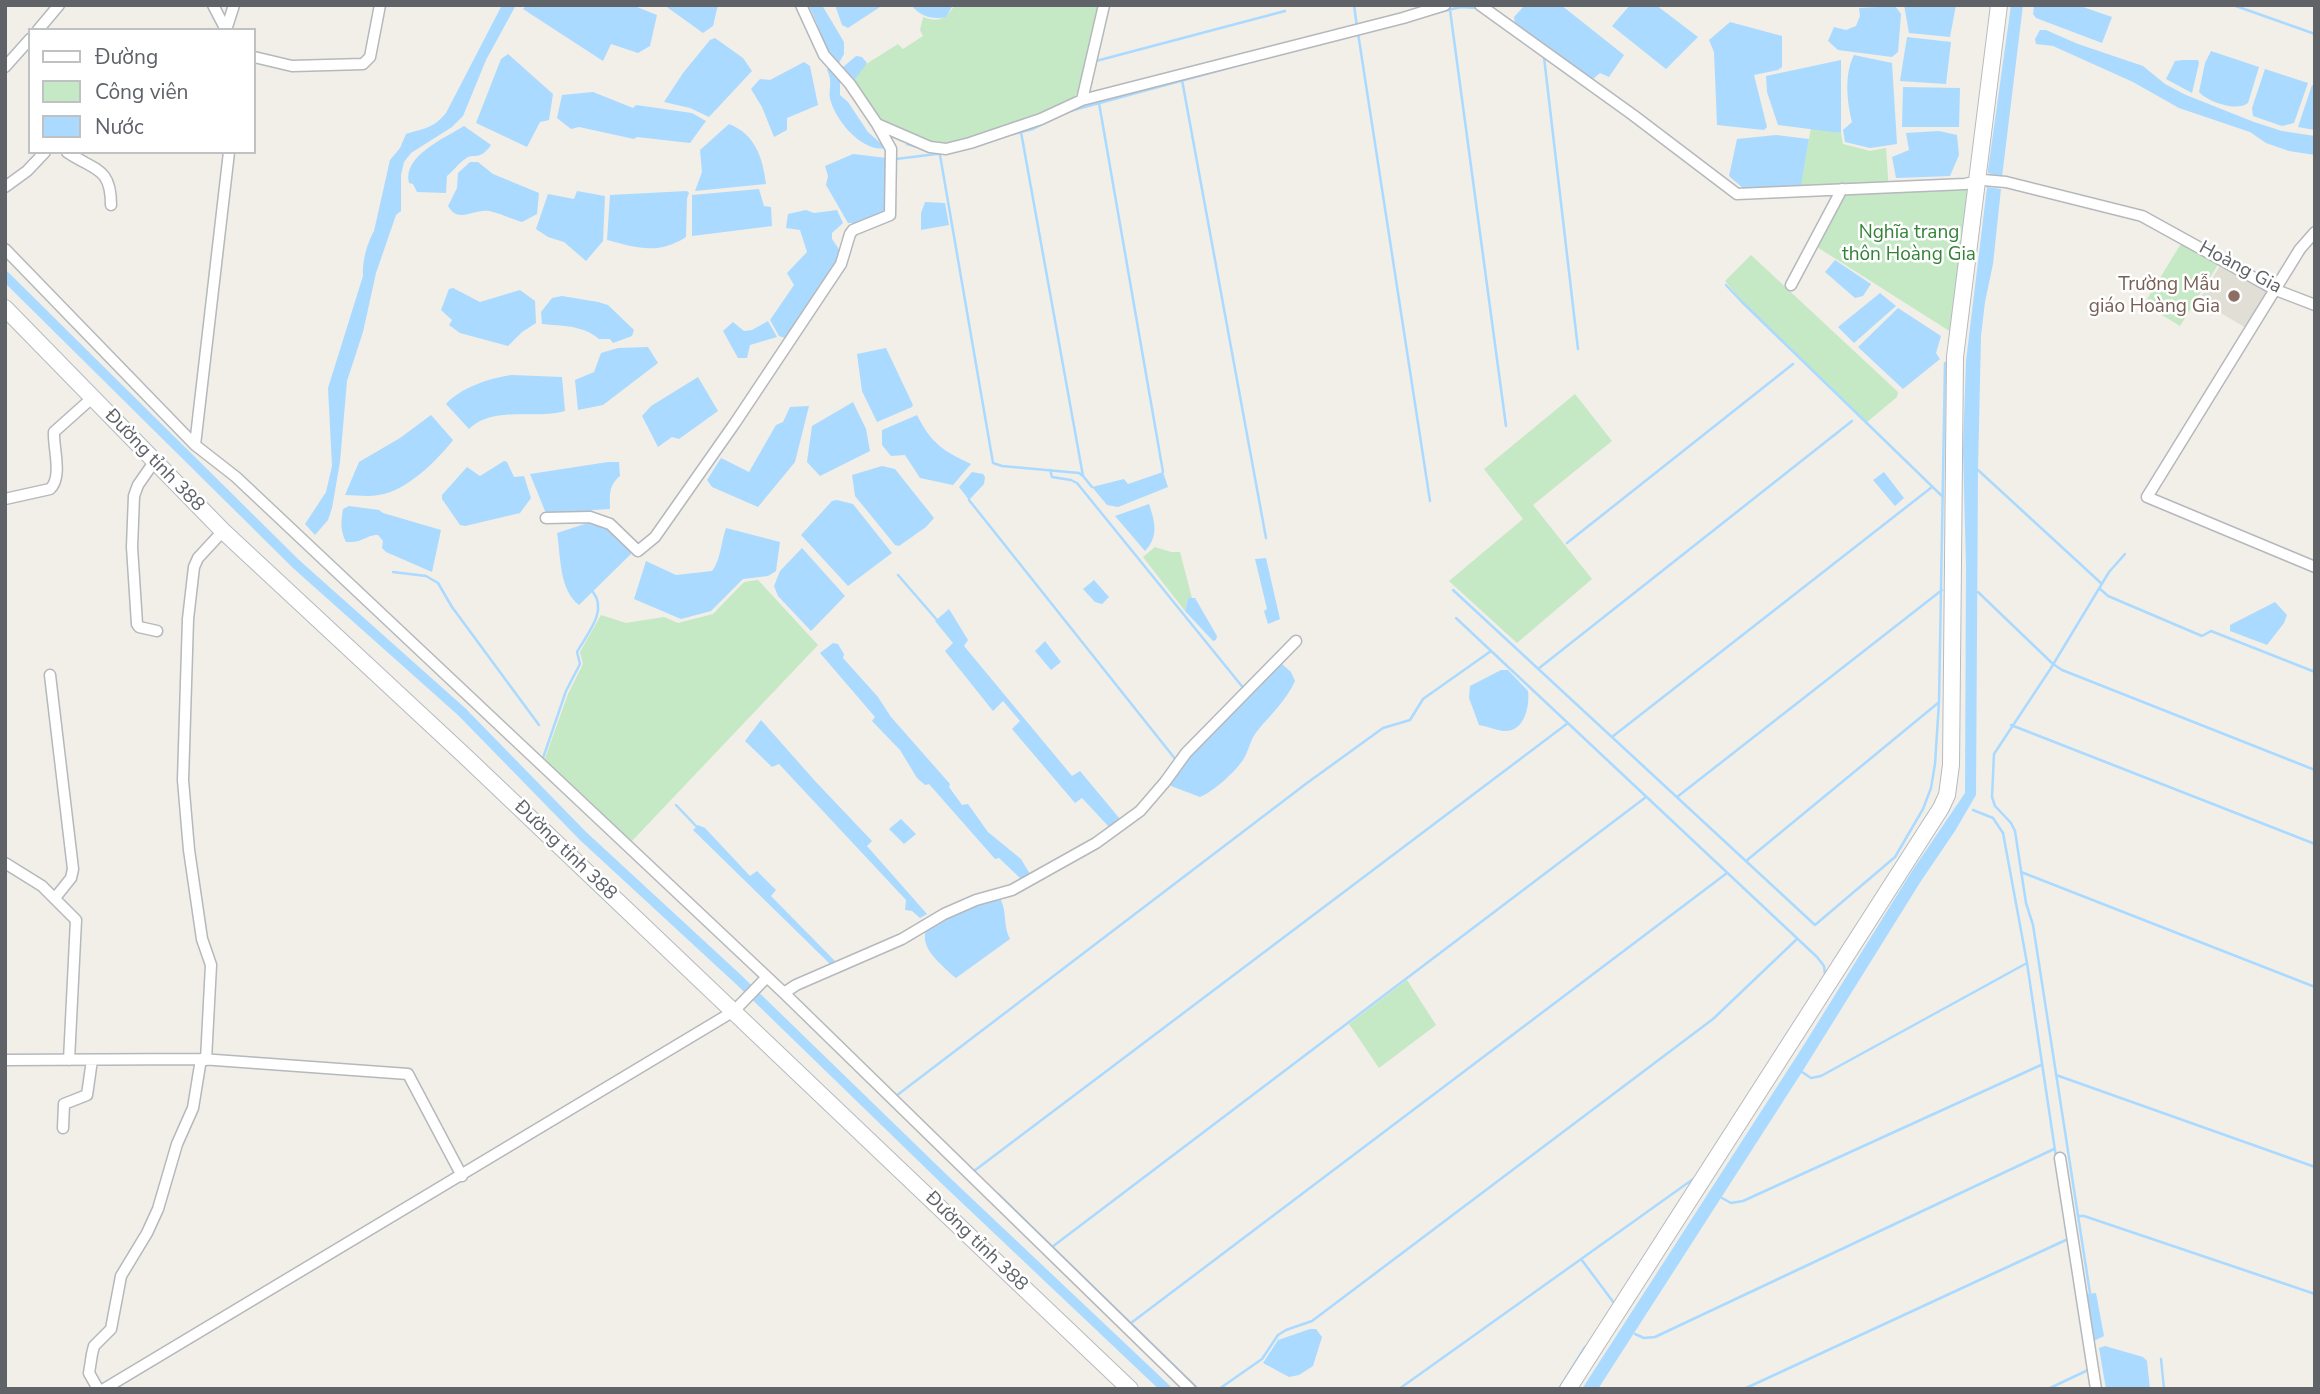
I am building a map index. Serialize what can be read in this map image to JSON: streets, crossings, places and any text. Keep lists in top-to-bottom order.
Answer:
{
  "streets": {
    "main road": ["Đường tỉnh 388"],
    "street": ["Hoàng Gia"]
  },
  "parks": ["Nghĩa trang thôn Hoàng Gia"],
  "places": ["Trường Mẫu giáo Hoàng Gia"],
  "legend": ["Đường", "Công viên", "Nước"]
}
